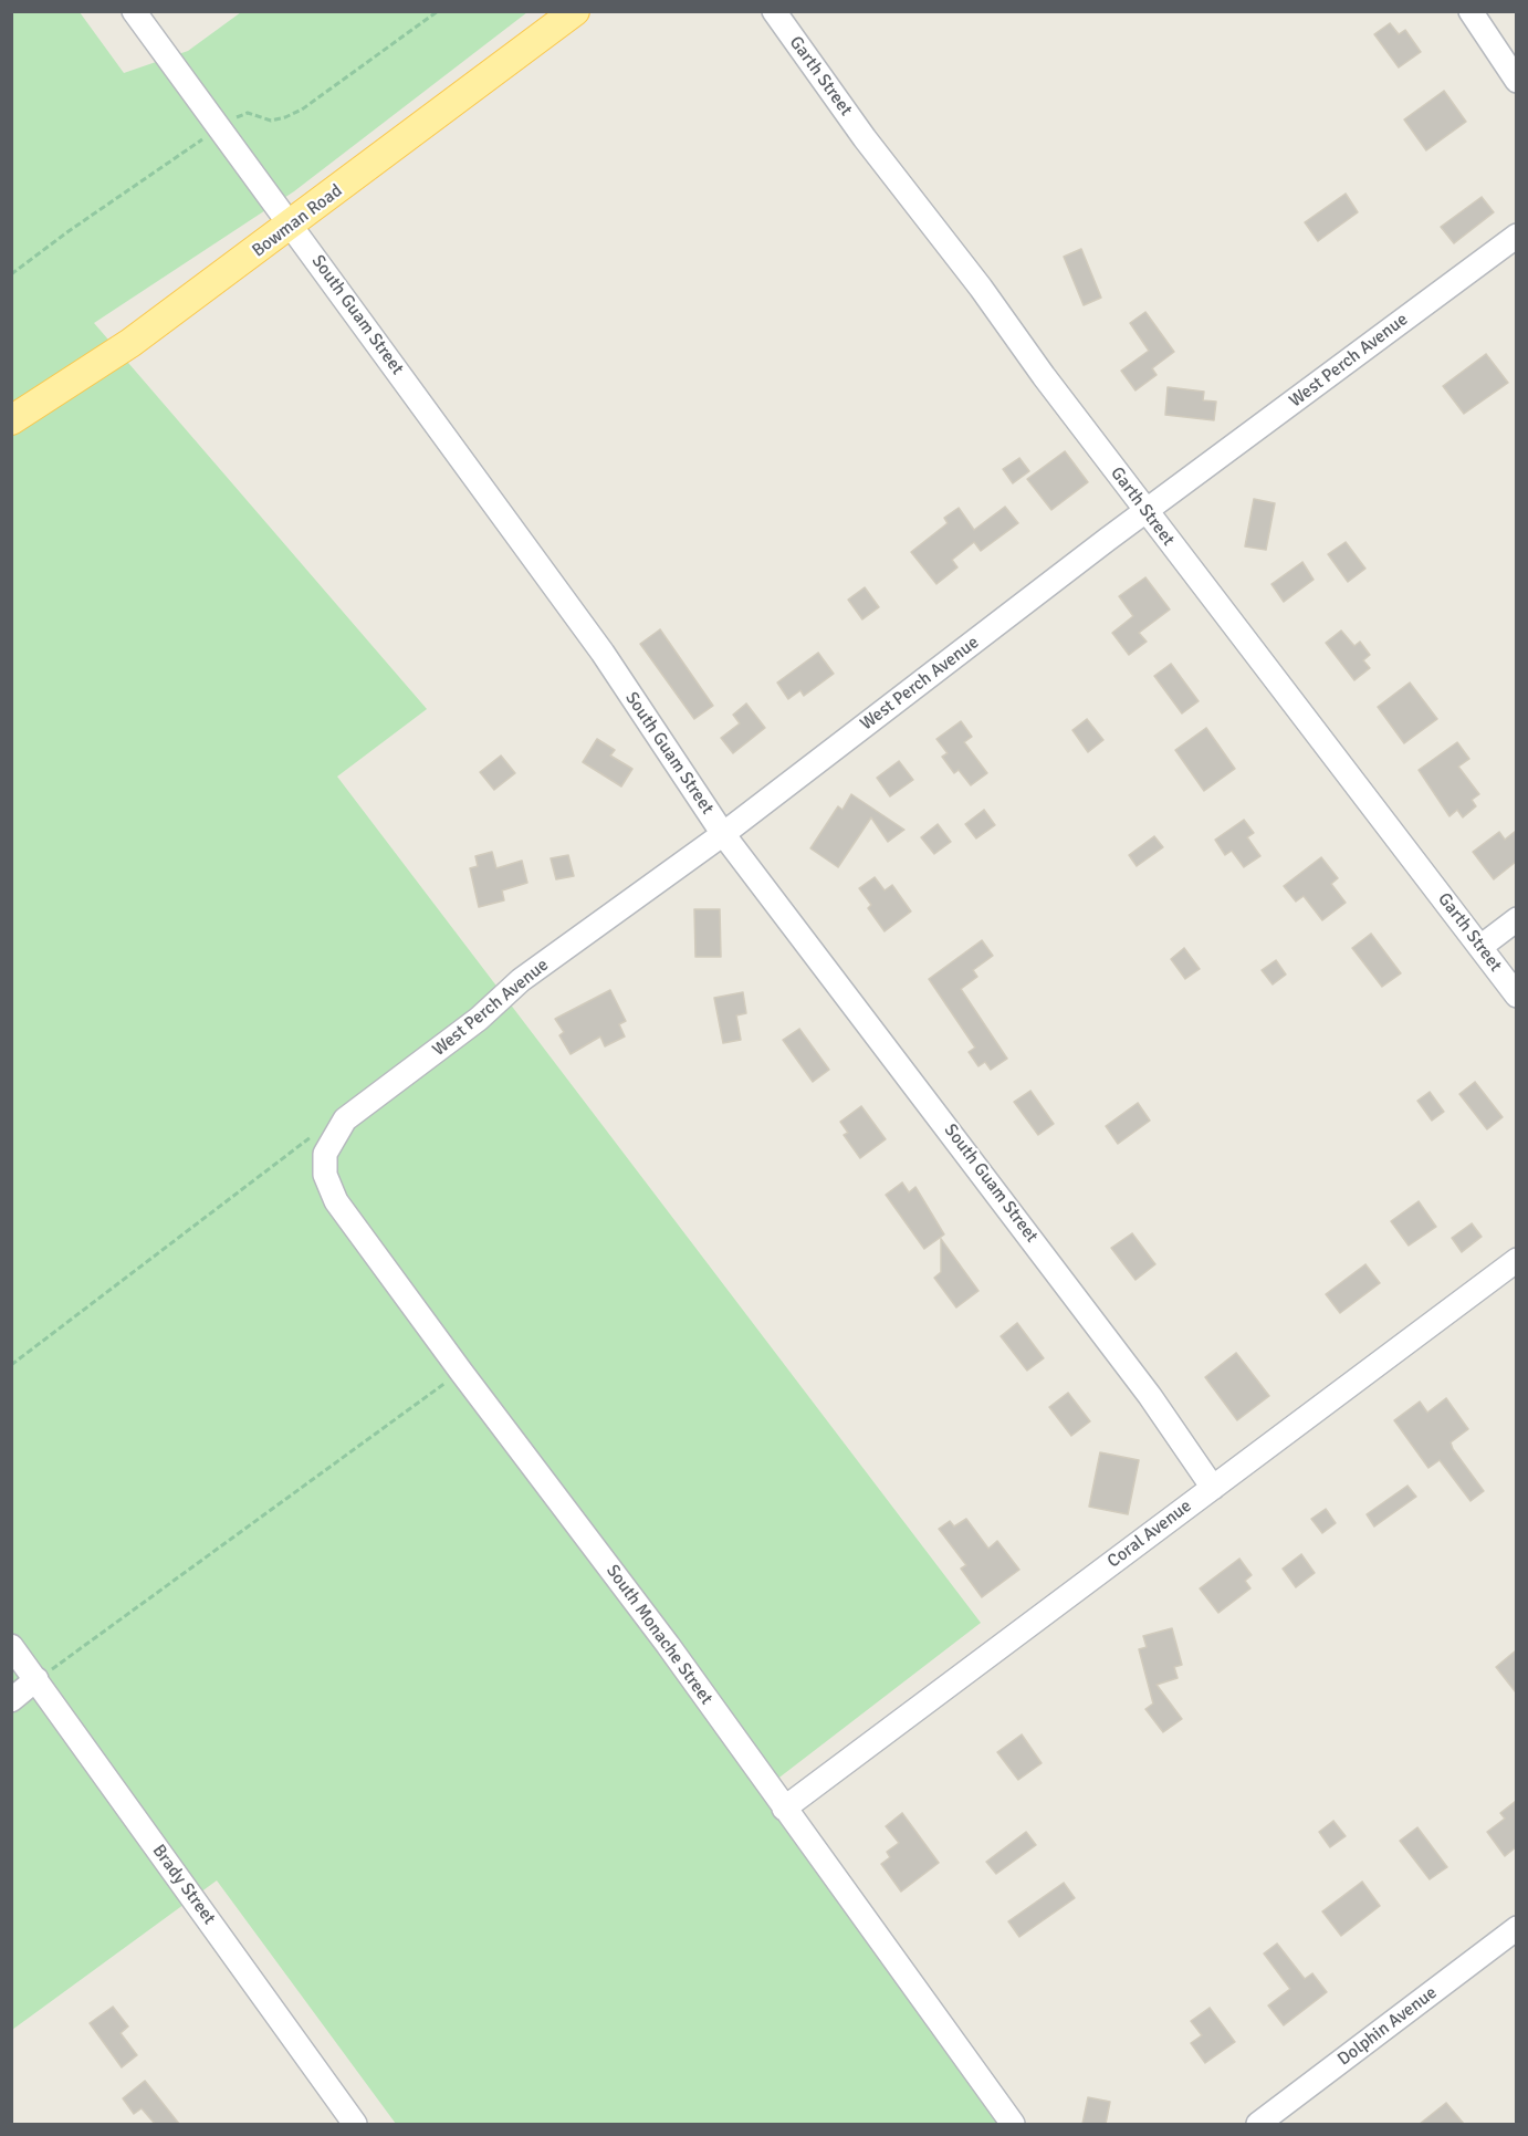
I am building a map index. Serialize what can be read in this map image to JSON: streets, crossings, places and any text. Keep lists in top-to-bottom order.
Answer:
{
  "streets": {
    "main road": ["Bowman Road"],
    "street": [
      "Garth Street",
      "South Guam Street",
      "West Perch Avenue",
      "Coral Avenue",
      "South Monache Street",
      "Brady Street",
      "Dolphin Avenue"
    ]
  },
  "crossings": [
    ["Garth Street", "West Perch Avenue"],
    ["Bowman Road", "South Guam Street"],
    ["South Guam Street", "West Perch Avenue"],
    ["South Guam Street", "Coral Avenue"],
    ["West Perch Avenue", "South Monache Street"],
    ["Coral Avenue", "South Monache Street"]
  ]
}
